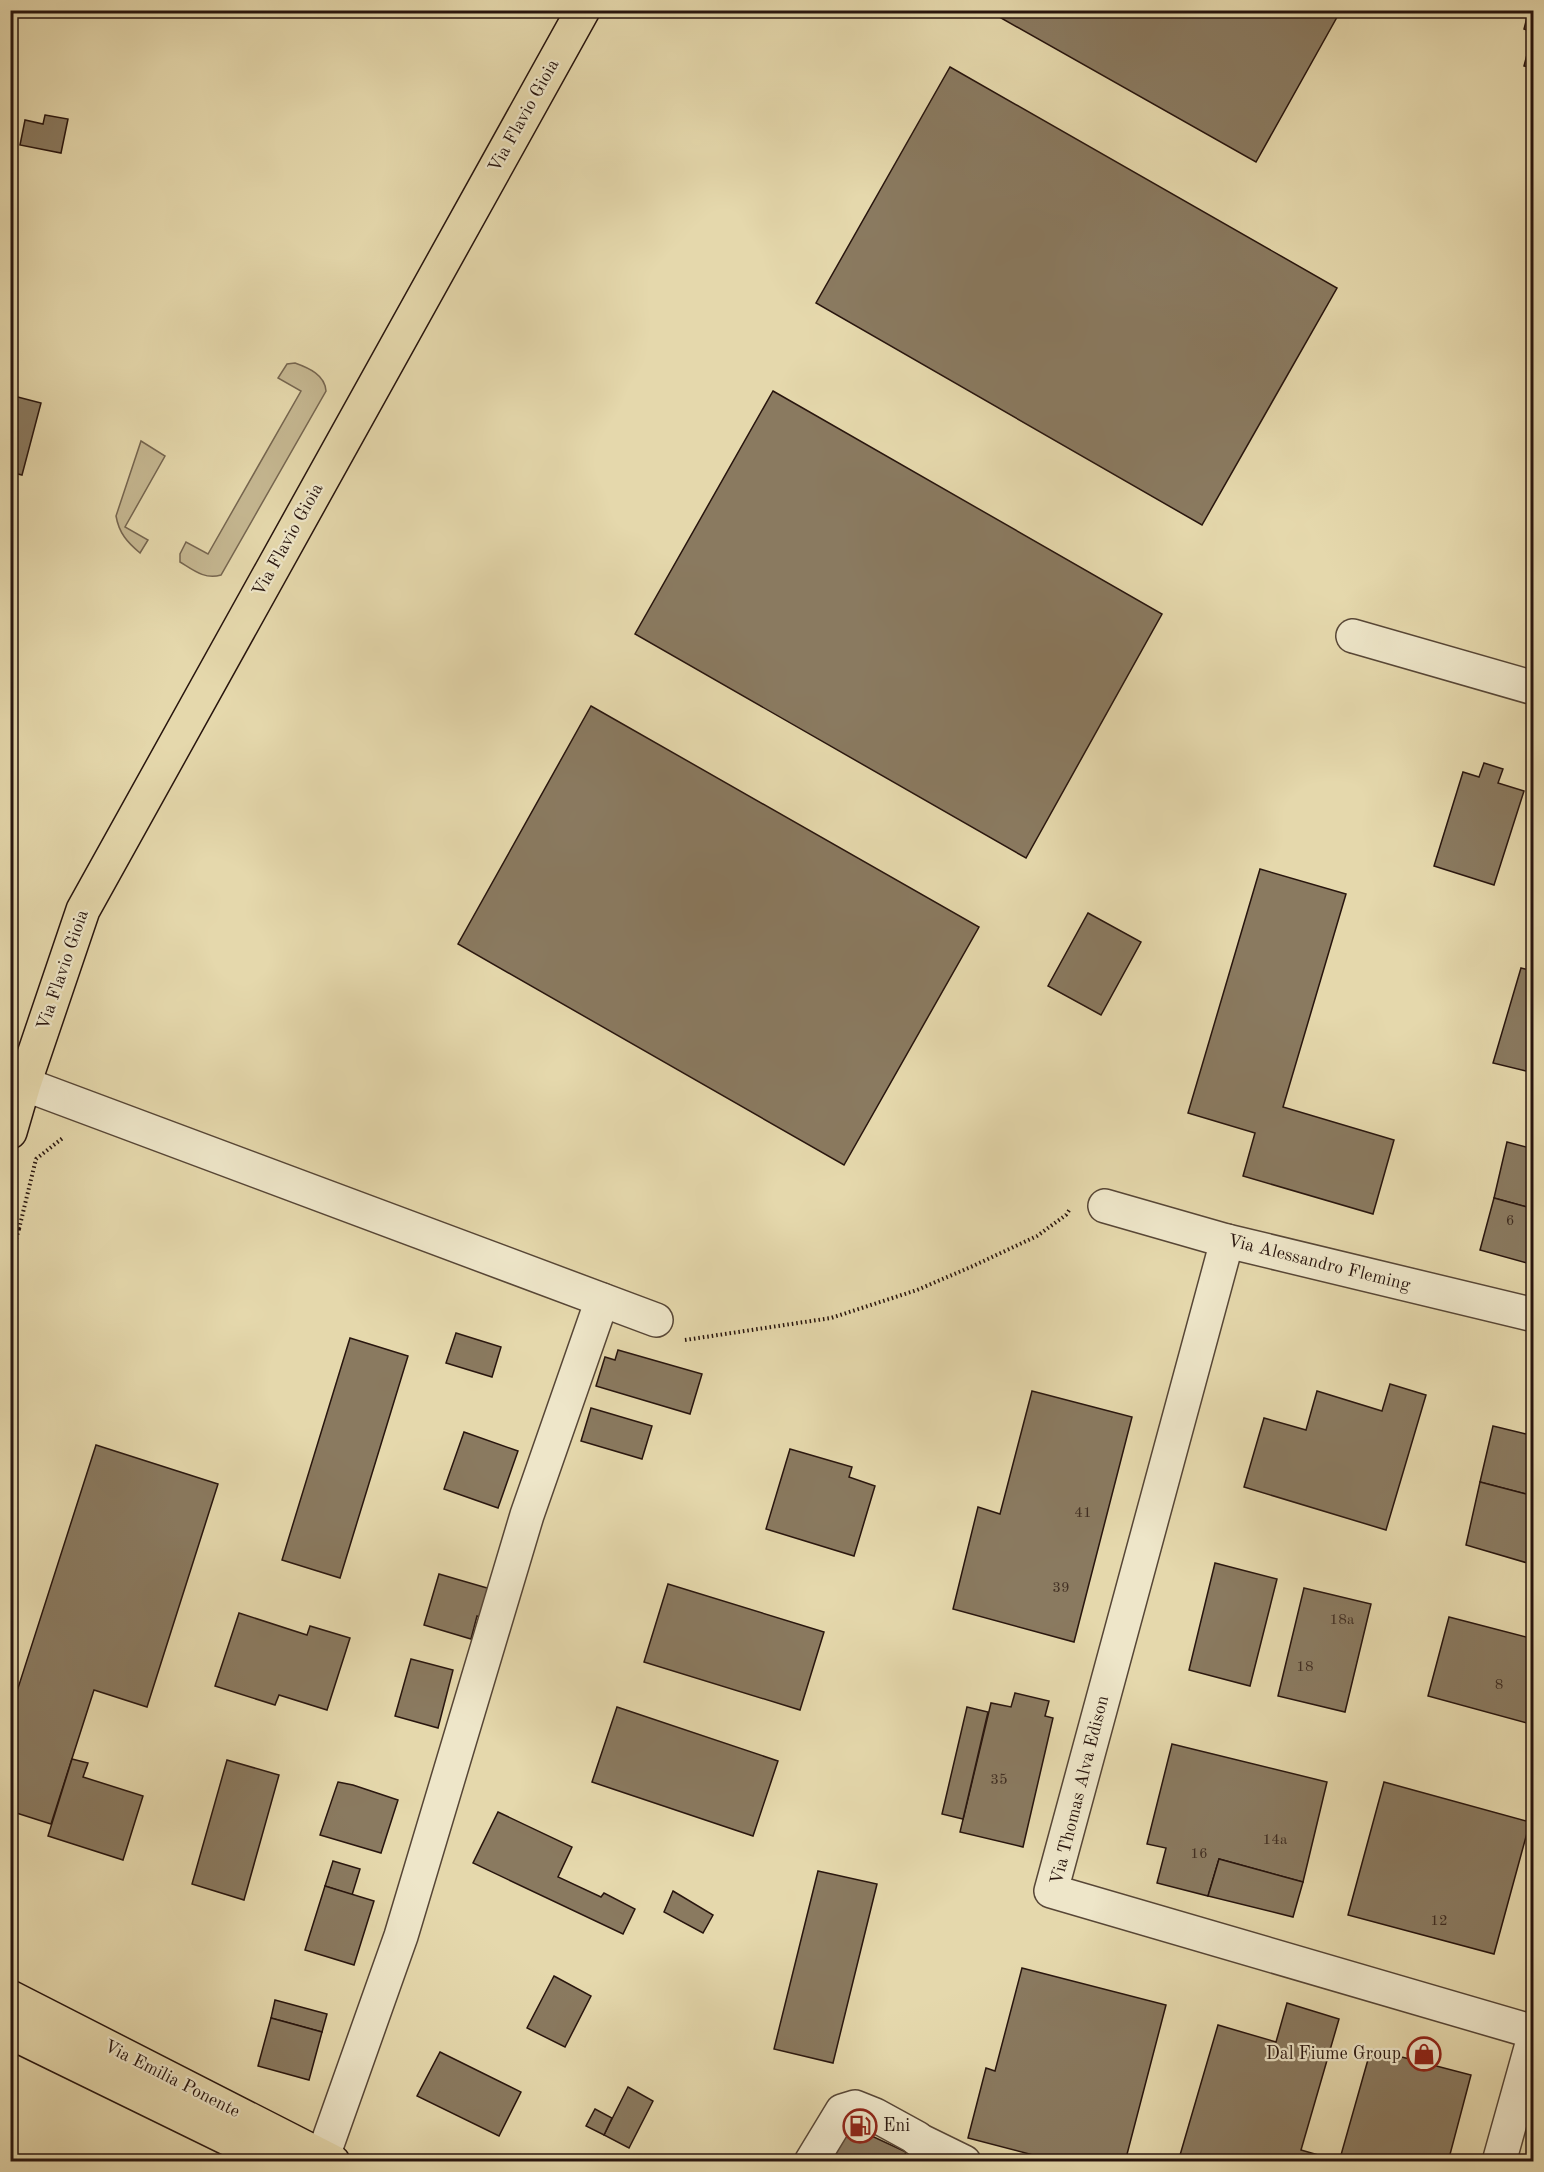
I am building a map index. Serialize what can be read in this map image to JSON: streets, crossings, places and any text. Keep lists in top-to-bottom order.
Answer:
{
  "streets": {
    "main road": ["Via Flavio Gioia", "Via Emilia Ponente"],
    "street": ["Via Alessandro Fleming", "Via Thomas Alva Edison"]
  },
  "crossings": [
    ["Via Alessandro Fleming", "Via Thomas Alva Edison"]
  ],
  "places": {
    "shop": ["Dal Fiume Group"],
    "fuel station": ["Eni"]
  },
  "house_numbers": [
    "6",
    "41",
    "39",
    "18a",
    "18",
    "8",
    "35",
    "14a",
    "16",
    "12"
  ]
}
